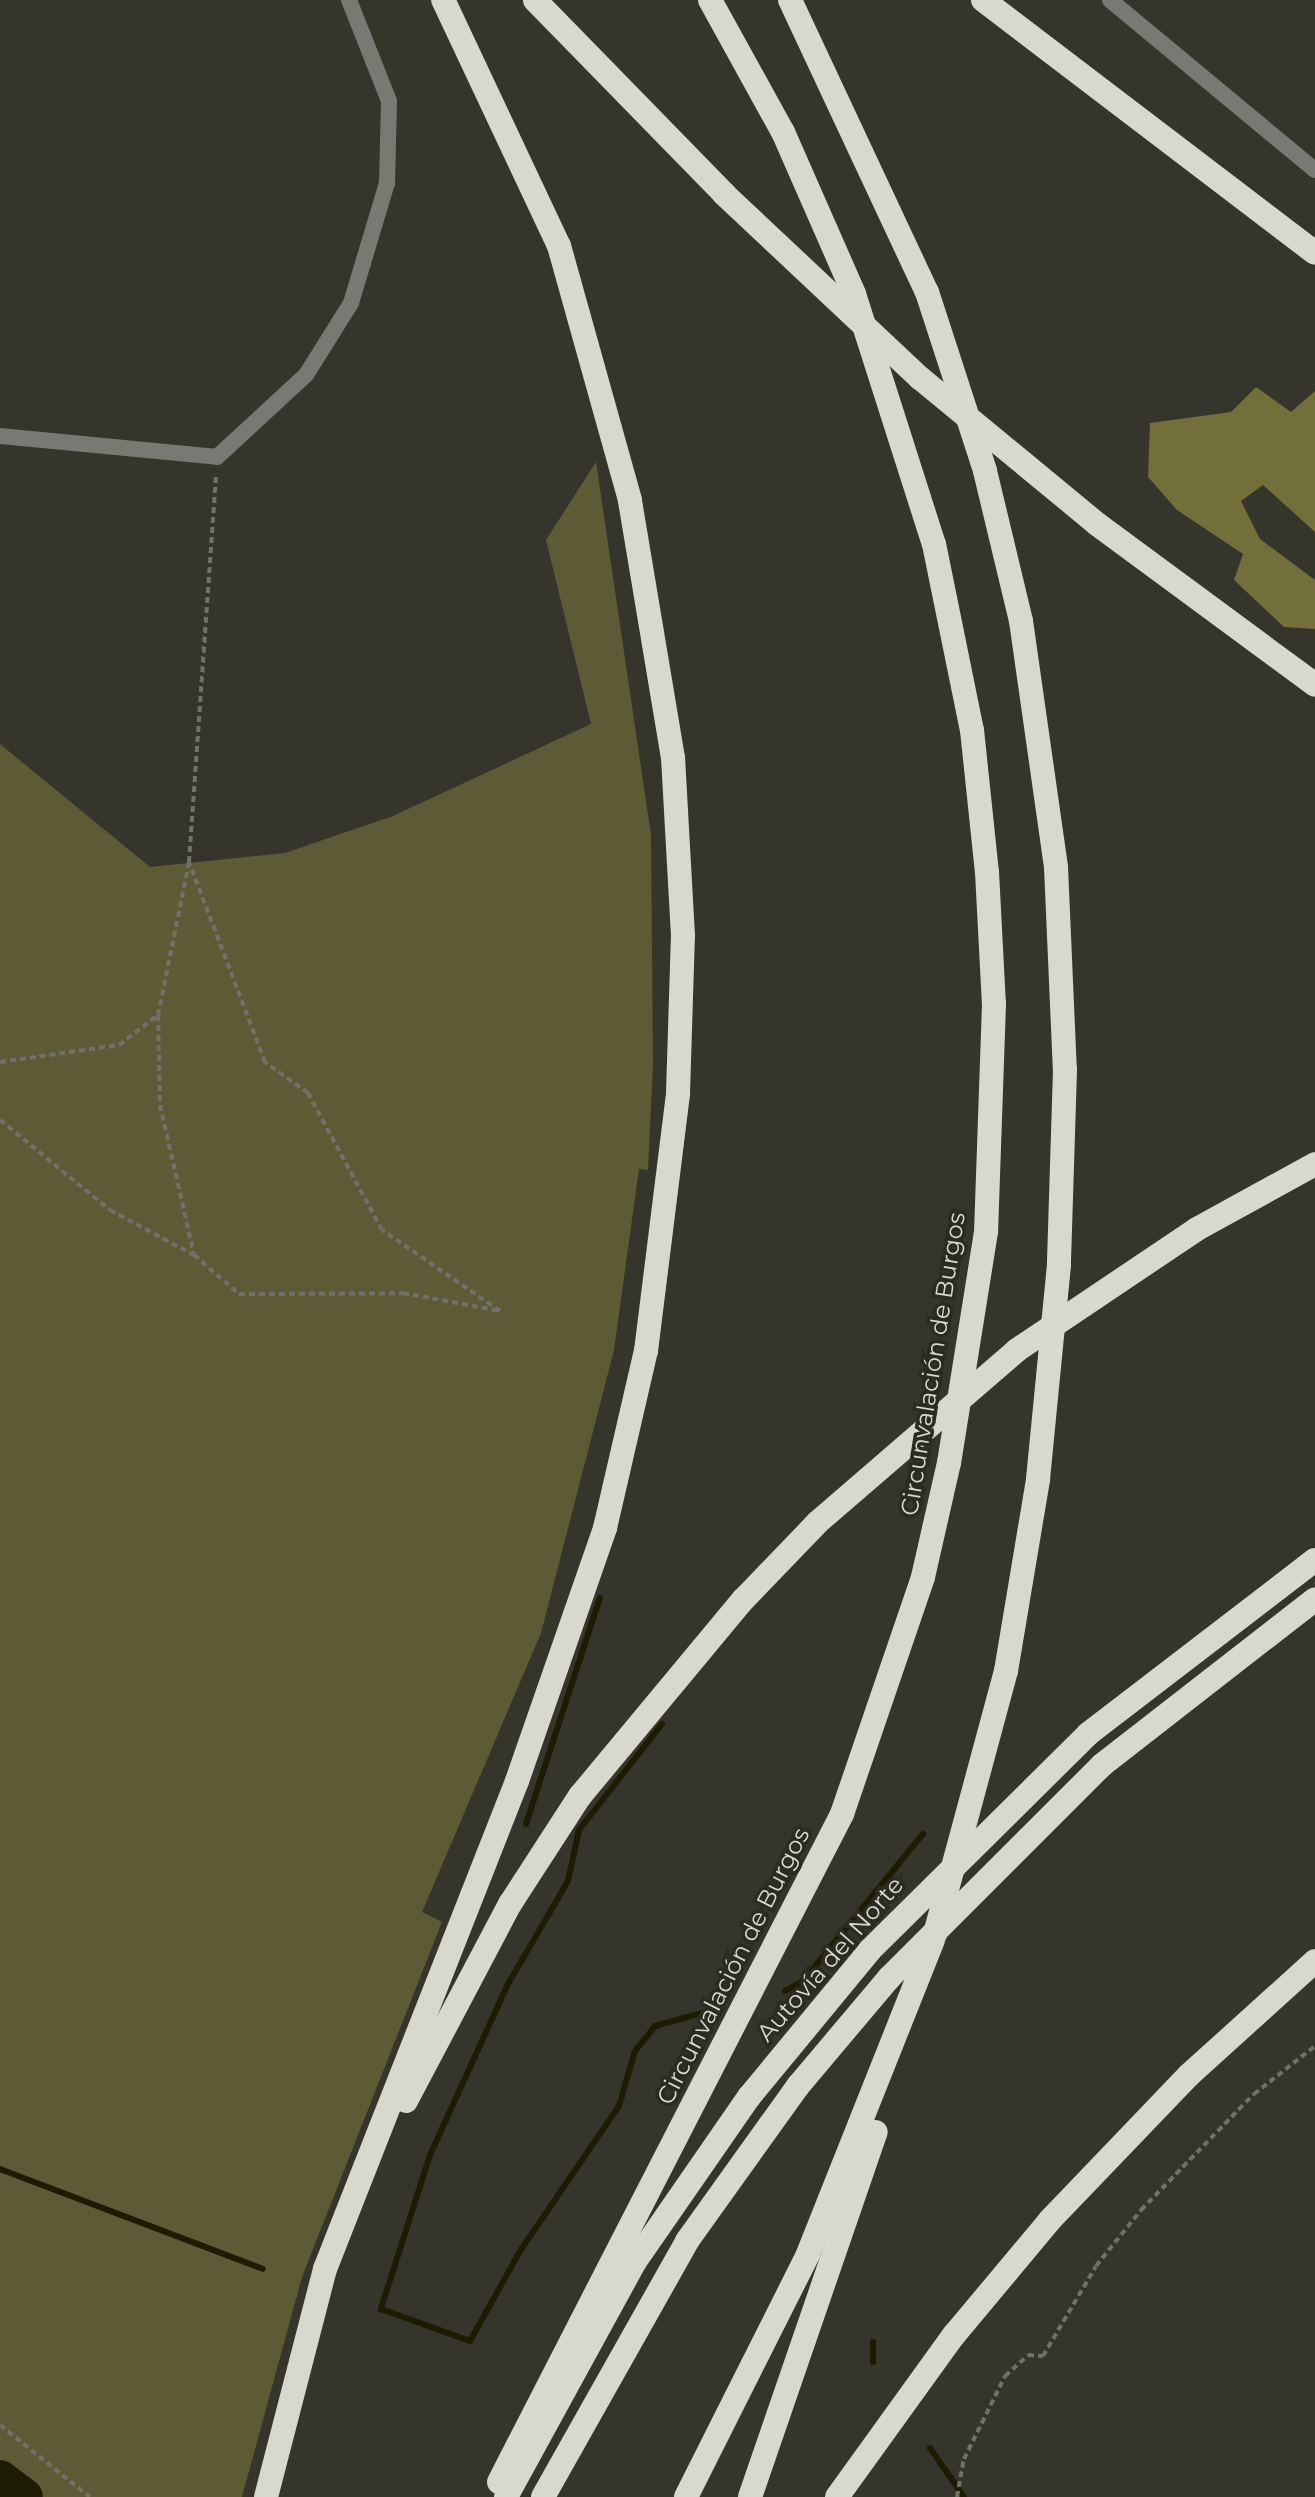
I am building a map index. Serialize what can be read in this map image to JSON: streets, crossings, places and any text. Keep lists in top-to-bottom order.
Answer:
{
  "streets": {
    "highway": ["Circunvalación de Burgos", "Autovía del Norte"]
  }
}
